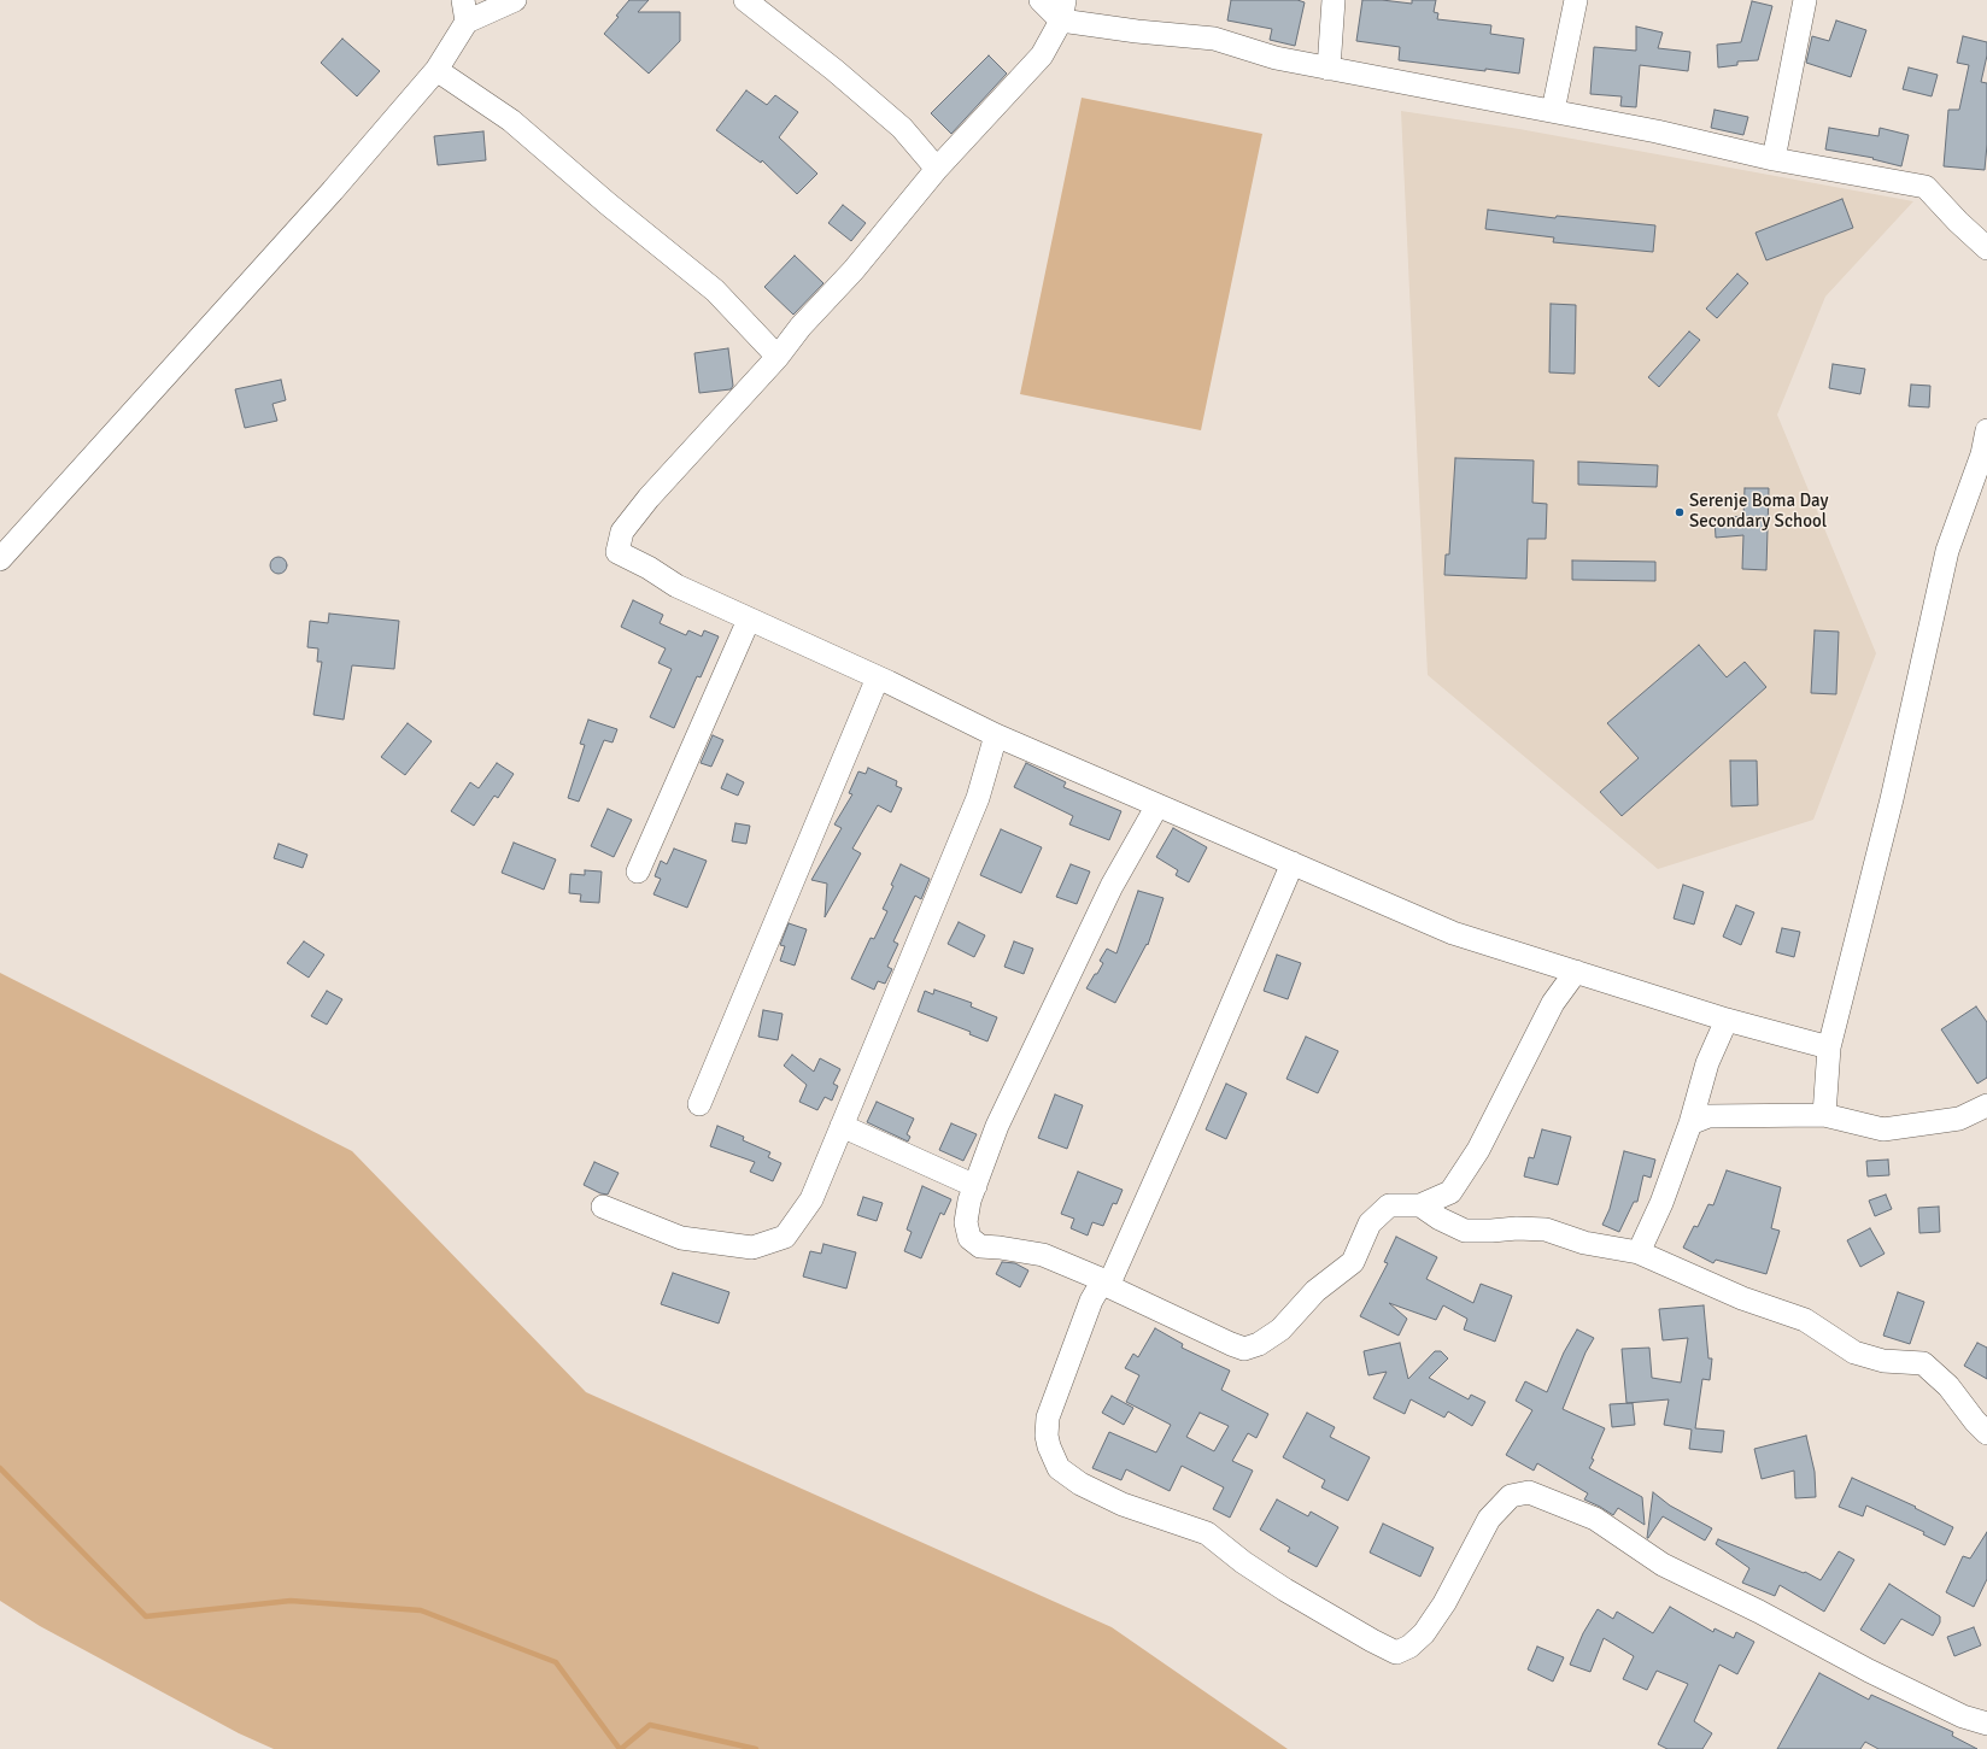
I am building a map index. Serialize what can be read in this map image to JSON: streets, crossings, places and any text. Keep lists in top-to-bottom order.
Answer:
{
  "places": ["Serenje Boma Day Secondary School"]
}
